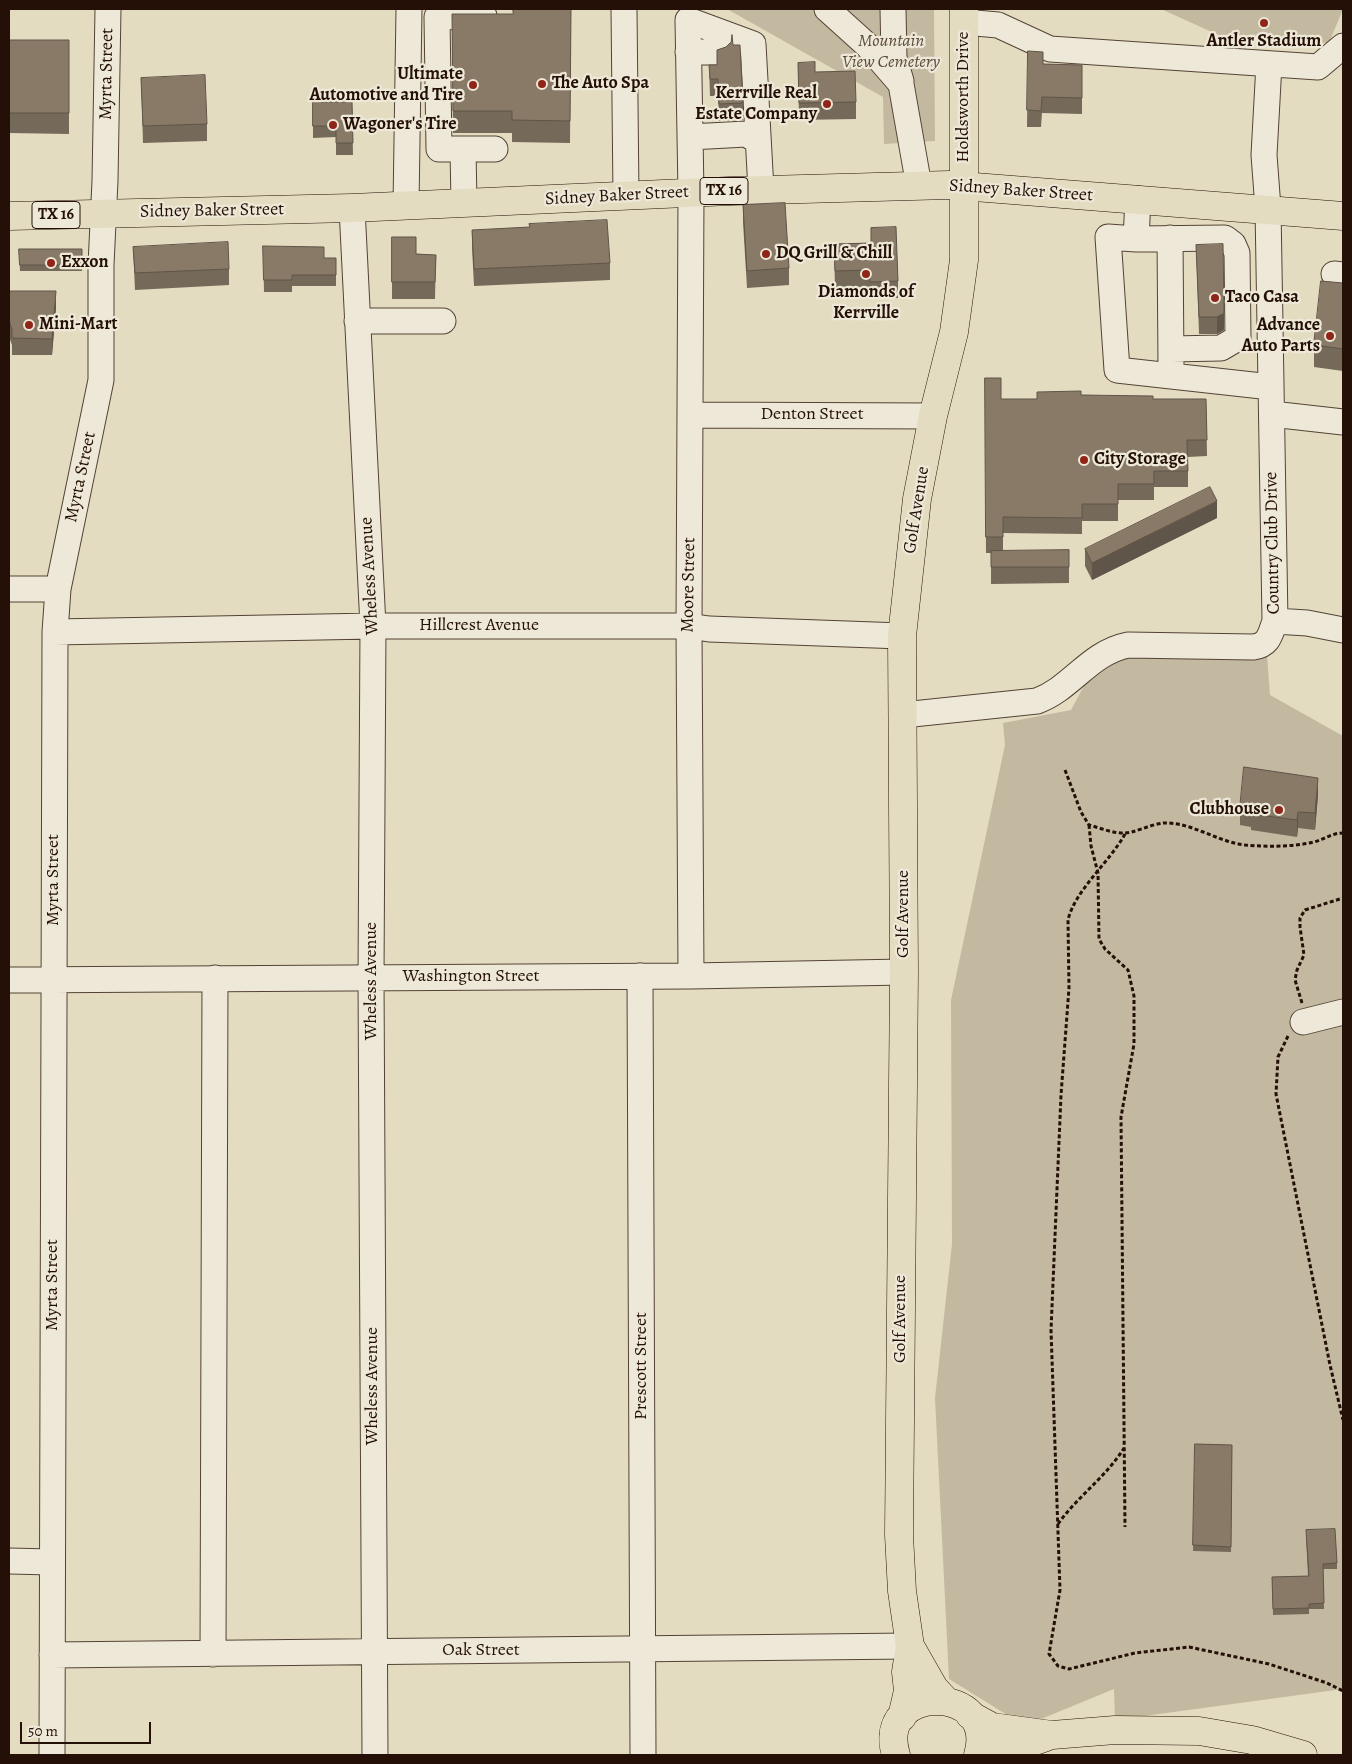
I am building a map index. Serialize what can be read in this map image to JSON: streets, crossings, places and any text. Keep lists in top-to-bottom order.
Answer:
{
  "streets": {
    "main road": [
      "Holdsworth Drive",
      "TX 16",
      "Sidney Baker Street",
      "Golf Avenue"
    ],
    "street": [
      "Myrta Street",
      "Denton Street",
      "Country Club Drive",
      "Wheless Avenue",
      "Moore Street",
      "Hillcrest Avenue",
      "Washington Street",
      "Prescott Street",
      "Oak Street"
    ]
  },
  "crossings": [
    ["Myrta Street", "Sidney Baker Street"],
    ["Myrta Street", "Hillcrest Avenue"],
    ["Myrta Street", "Washington Street"],
    ["Myrta Street", "Oak Street"],
    ["Holdsworth Drive", "Sidney Baker Street"],
    ["Holdsworth Drive", "Golf Avenue"],
    ["Sidney Baker Street", "Golf Avenue"],
    ["Sidney Baker Street", "Country Club Drive"],
    ["Sidney Baker Street", "Wheless Avenue"],
    ["Sidney Baker Street", "Moore Street"],
    ["Denton Street", "Golf Avenue"],
    ["Denton Street", "Moore Street"],
    ["Golf Avenue", "Country Club Drive"],
    ["Golf Avenue", "Hillcrest Avenue"],
    ["Golf Avenue", "Washington Street"],
    ["Golf Avenue", "Oak Street"],
    ["Wheless Avenue", "Hillcrest Avenue"],
    ["Wheless Avenue", "Washington Street"],
    ["Wheless Avenue", "Oak Street"],
    ["Moore Street", "Hillcrest Avenue"],
    ["Moore Street", "Washington Street"],
    ["Washington Street", "Prescott Street"],
    ["Prescott Street", "Oak Street"]
  ],
  "parks": ["Mountain View Cemetery"],
  "places": [
    "Antler Stadium",
    "The Auto Spa",
    "Ultimate Automotive and Tire",
    "Kerrville Real Estate Company",
    "Wagoner's Tire",
    "DQ Grill & Chill",
    "Exxon",
    "Diamonds of Kerrville",
    "Taco Casa",
    "Mini-Mart",
    "Advance Auto Parts",
    "City Storage",
    "Clubhouse"
  ],
  "scale_bar": "50 m"
}
